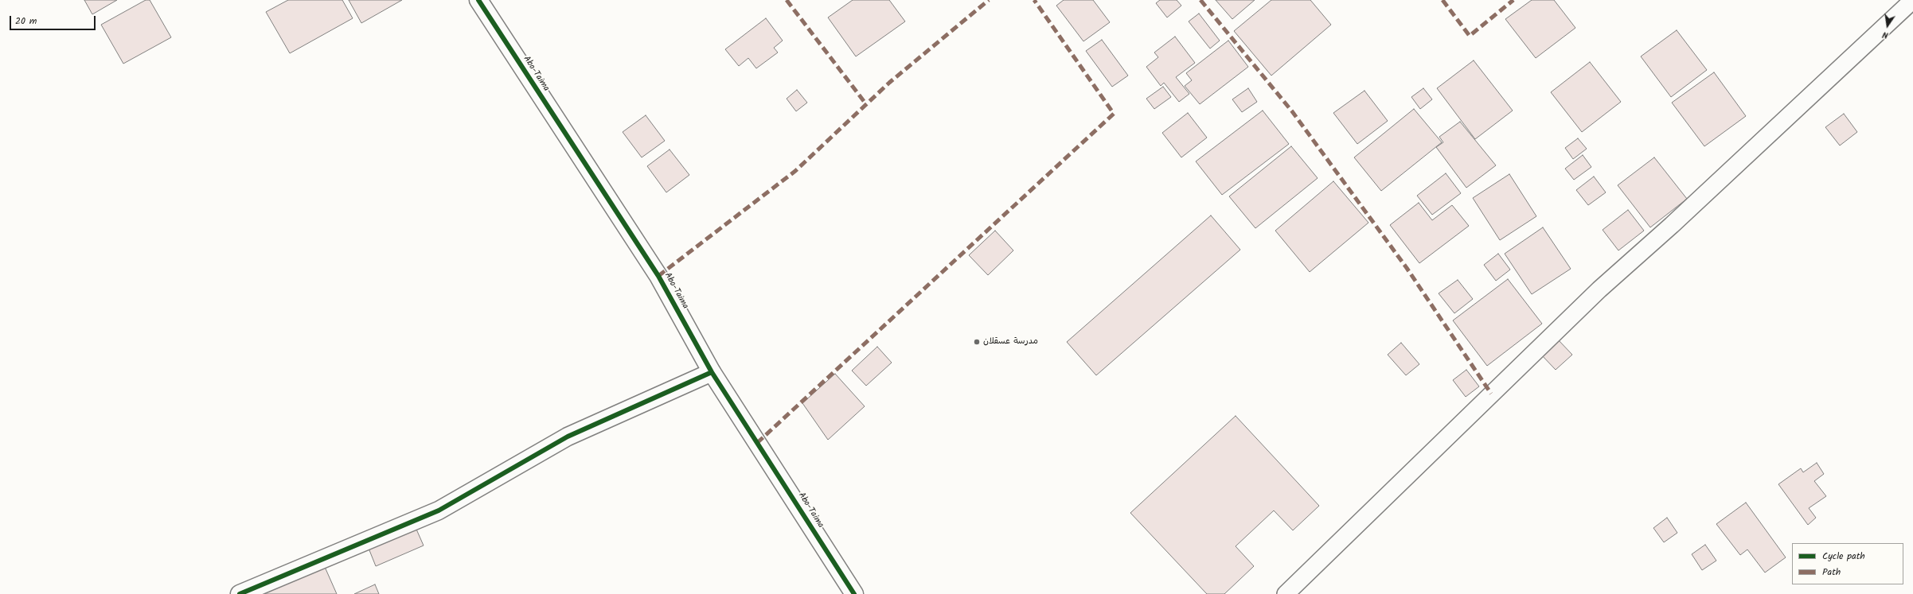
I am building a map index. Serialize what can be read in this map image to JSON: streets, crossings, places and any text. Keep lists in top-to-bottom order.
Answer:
{
  "streets": {
    "street": ["Abo-Taima"]
  },
  "places": ["مدرسة عسقلان"],
  "legend": ["Cycle path", "Path"],
  "scale_bar": "20 m",
  "north": "bottom"
}
